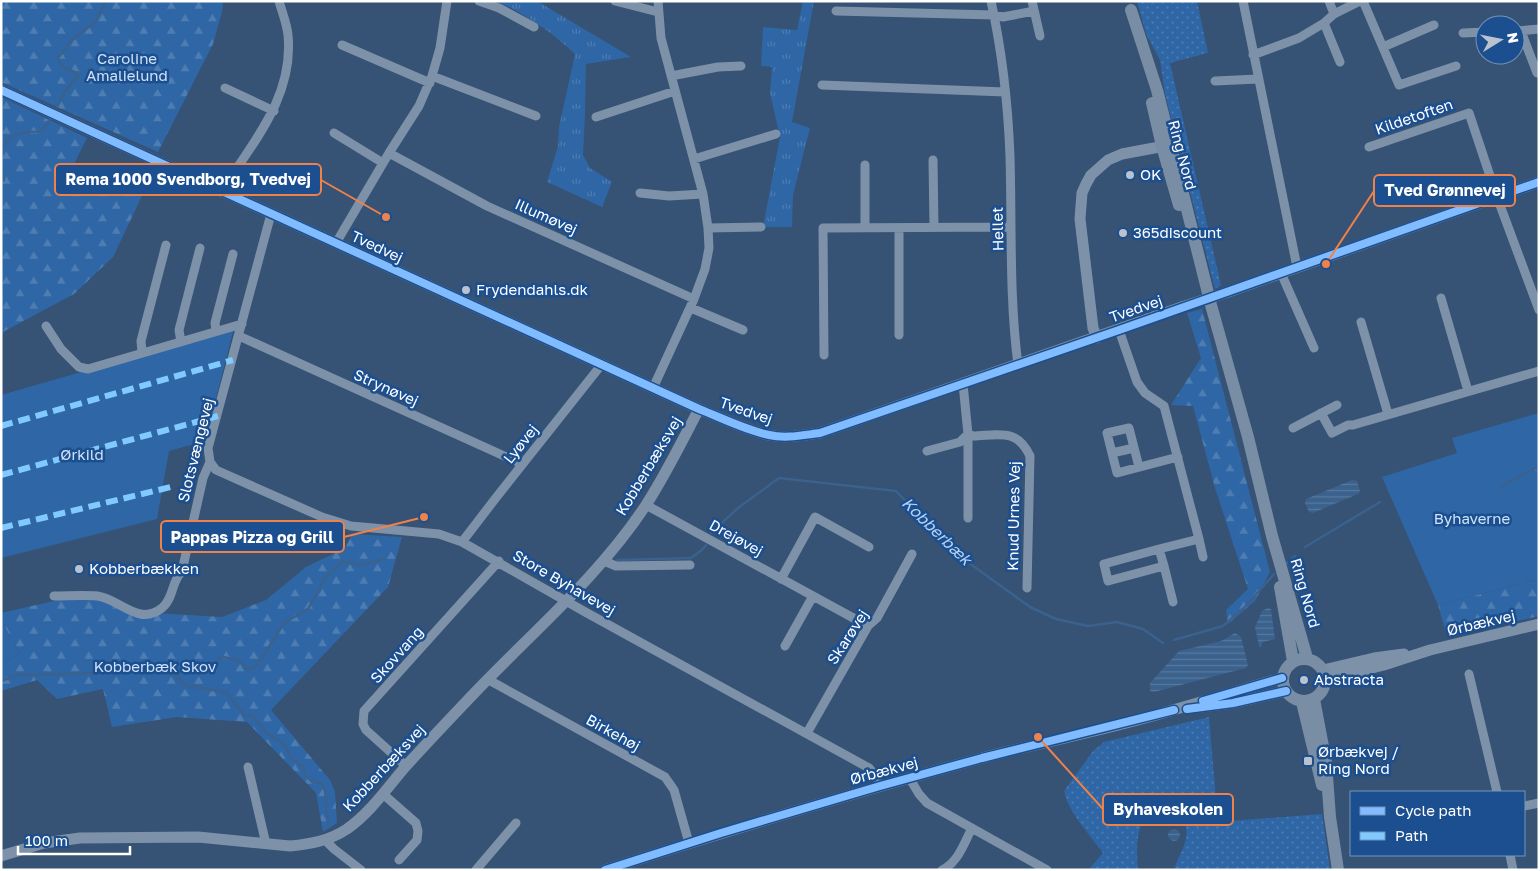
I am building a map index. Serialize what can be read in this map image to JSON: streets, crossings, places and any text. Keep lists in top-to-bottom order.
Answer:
{
  "streets": {
    "main road": ["Ring Nord"],
    "street": [
      "Kildetoften",
      "Illumøvej",
      "Hellet",
      "Tvedvej",
      "Strynøvej",
      "Lyøvej",
      "Slotsvængevej",
      "Kobberbæksvej",
      "Knud Urnes Vej",
      "Drejøvej",
      "Store Byhavevej",
      "Ørbækvej",
      "Skarøvej",
      "Skovvang",
      "Birkehøj"
    ]
  },
  "crossings": [
    ["Kildetoften", "Tvedvej"],
    ["Ring Nord", "Tvedvej"],
    ["Ring Nord", "Ørbækvej"],
    ["Hellet", "Tvedvej"],
    ["Tvedvej", "Lyøvej"],
    ["Tvedvej", "Slotsvængevej"],
    ["Tvedvej", "Kobberbæksvej"],
    ["Strynøvej", "Lyøvej"],
    ["Strynøvej", "Slotsvængevej"],
    ["Lyøvej", "Store Byhavevej"],
    ["Slotsvængevej", "Store Byhavevej"],
    ["Kobberbæksvej", "Drejøvej"],
    ["Kobberbæksvej", "Store Byhavevej"],
    ["Kobberbæksvej", "Skovvang"],
    ["Kobberbæksvej", "Birkehøj"],
    ["Drejøvej", "Skarøvej"],
    ["Store Byhavevej", "Ørbækvej"],
    ["Store Byhavevej", "Skarøvej"],
    ["Store Byhavevej", "Skovvang"],
    ["Ørbækvej", "Birkehøj"]
  ],
  "water": ["Kobberbæk"],
  "parks": [
    "Caroline Amalielund",
    "Ørkild",
    "Byhaverne",
    "Kobberbæk Skov"
  ],
  "places": {
    "other": [
      "OK",
      "Rema 1000 Svendborg, Tvedvej",
      "365discount",
      "Tved Grønnevej",
      "Frydendahls.dk",
      "Pappas Pizza og Grill",
      "Kobberbækken",
      "Abstracta",
      "Byhaveskolen"
    ],
    "transit": ["Ørbækvej / Ring Nord"]
  },
  "legend": ["Cycle path", "Path"],
  "scale_bar": "100 m",
  "north": "right"
}
